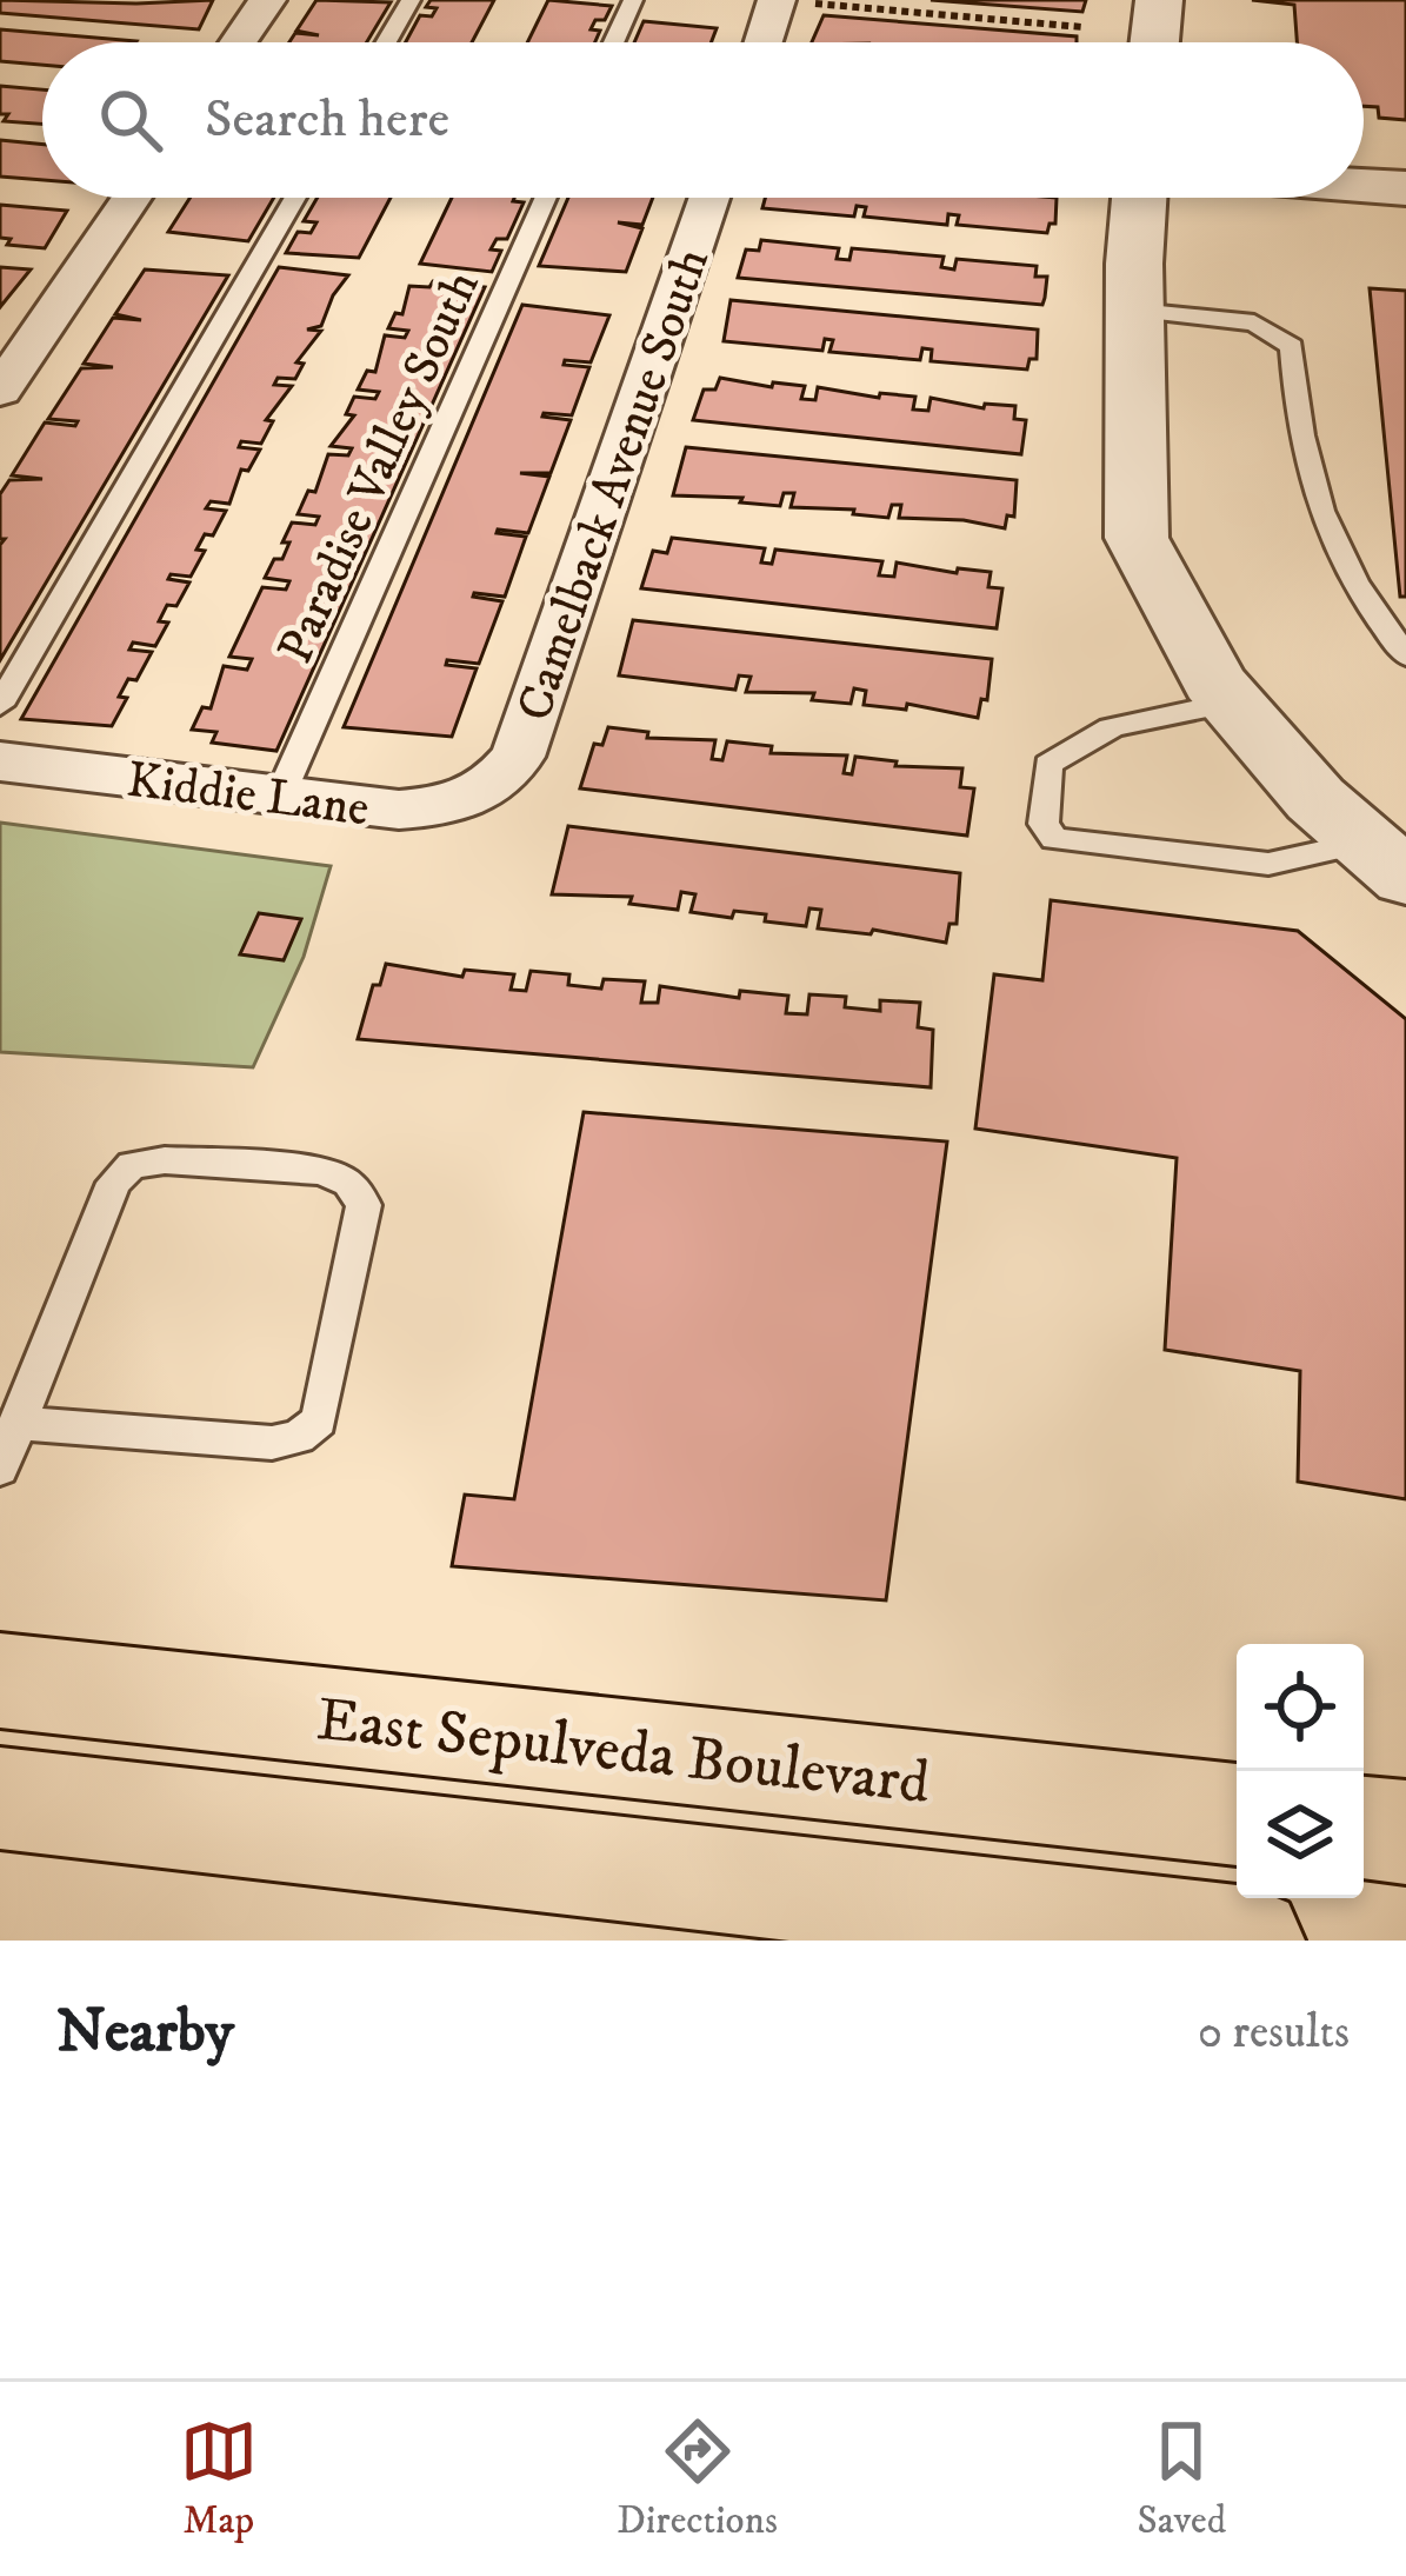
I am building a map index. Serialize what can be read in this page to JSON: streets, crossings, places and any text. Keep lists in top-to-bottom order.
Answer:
{
  "streets": {
    "main road": ["East Sepulveda Boulevard"],
    "street": ["Camelback Avenue South", "Kiddie Lane"],
    "lane": ["Paradise Valley South"]
  },
  "crossings": [
    ["Paradise Valley South", "Kiddie Lane"],
    ["Camelback Avenue South", "Kiddie Lane"]
  ],
  "page": {
    "search": "Search here",
    "heading": ["Nearby", "0 results"],
    "nav": ["Map", "Directions", "Saved"]
  }
}
